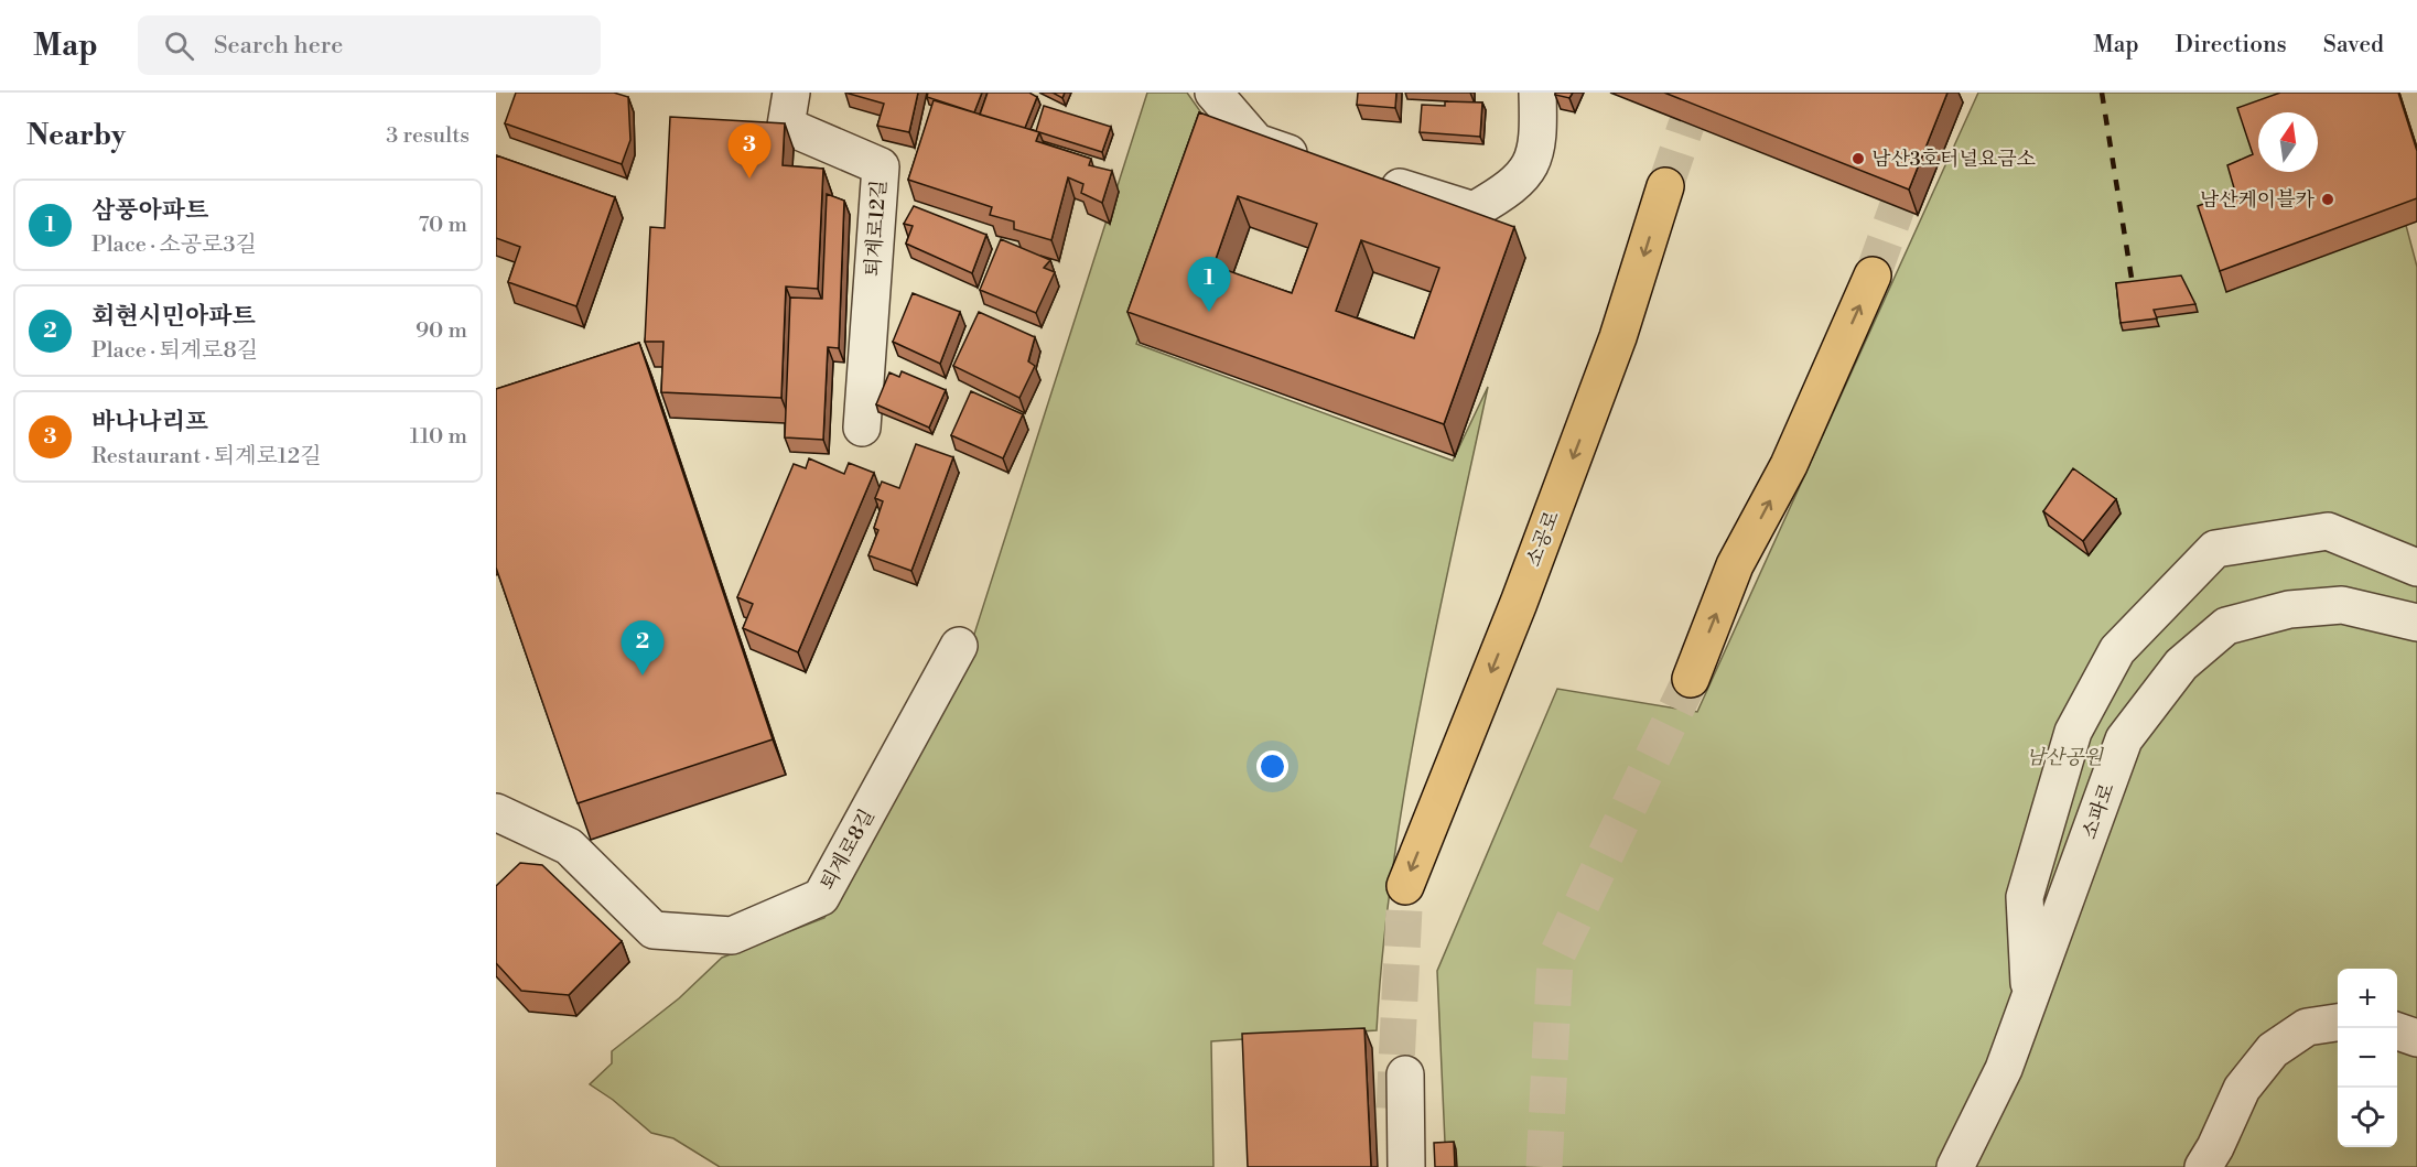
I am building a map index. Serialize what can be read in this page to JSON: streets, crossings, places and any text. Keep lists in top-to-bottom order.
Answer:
{
  "streets": {
    "main road": ["소공로"],
    "street": ["퇴계로12길", "소파로", "퇴계로8길"]
  },
  "parks": ["남산공원"],
  "places": ["남산3호터널요금소", "남산케이블카"],
  "north": "top",
  "page": {
    "header": "Map",
    "search": "Search here",
    "nav": ["Map", "Directions", "Saved"],
    "heading": ["Nearby", "3 results"],
    "pins": ["3", "1", "2"],
    "list": [
      {
        "mark": "1",
        "name": "삼풍아파트",
        "note": "Place · 소공로3길",
        "value": "70 m"
      },
      {
        "mark": "2",
        "name": "회현시민아파트",
        "note": "Place · 퇴계로8길",
        "value": "90 m"
      },
      {
        "mark": "3",
        "name": "바나나리프",
        "note": "Restaurant · 퇴계로12길",
        "value": "110 m"
      }
    ],
    "map_buttons": ["+", "−"]
  }
}
